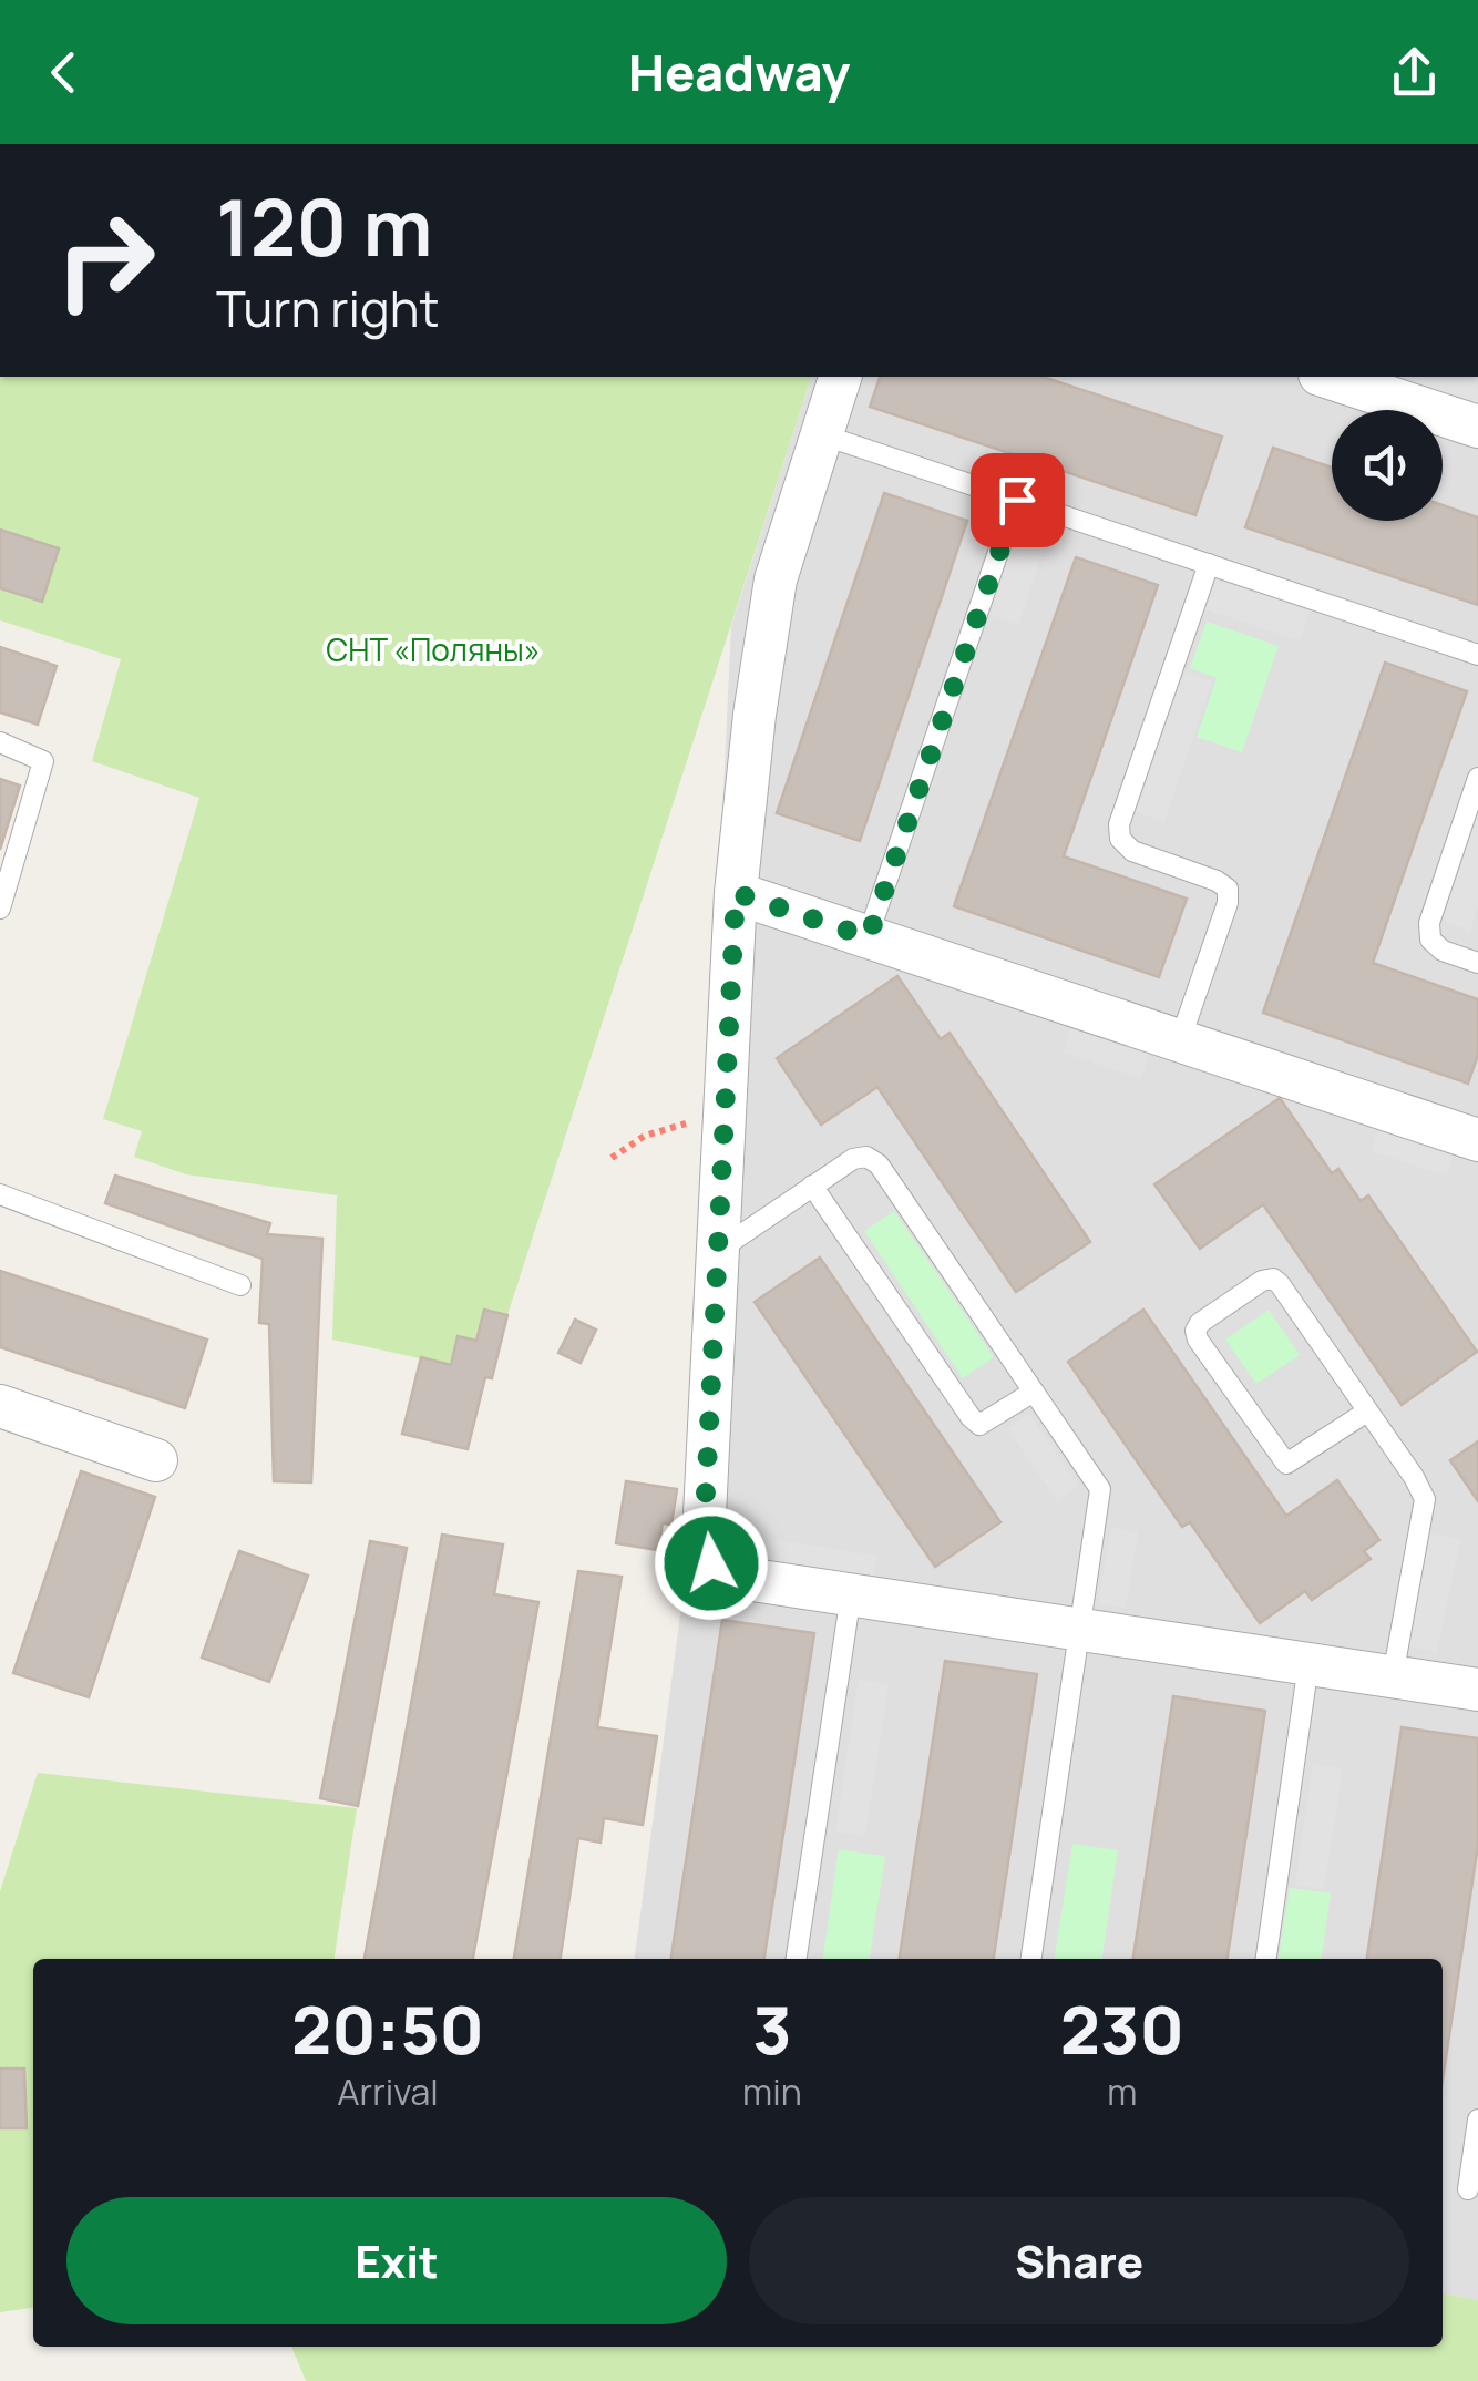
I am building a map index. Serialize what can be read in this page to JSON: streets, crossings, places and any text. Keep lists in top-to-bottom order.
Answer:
{
  "parks": ["СНТ «Поляны»"],
  "page": {
    "header": "Headway",
    "turn": ["120 m", "Turn right"],
    "eta": [
      "20:50",
      "Arrival",
      "3",
      "min",
      "230",
      "m"
    ],
    "buttons": ["Exit", "Share"]
  }
}
